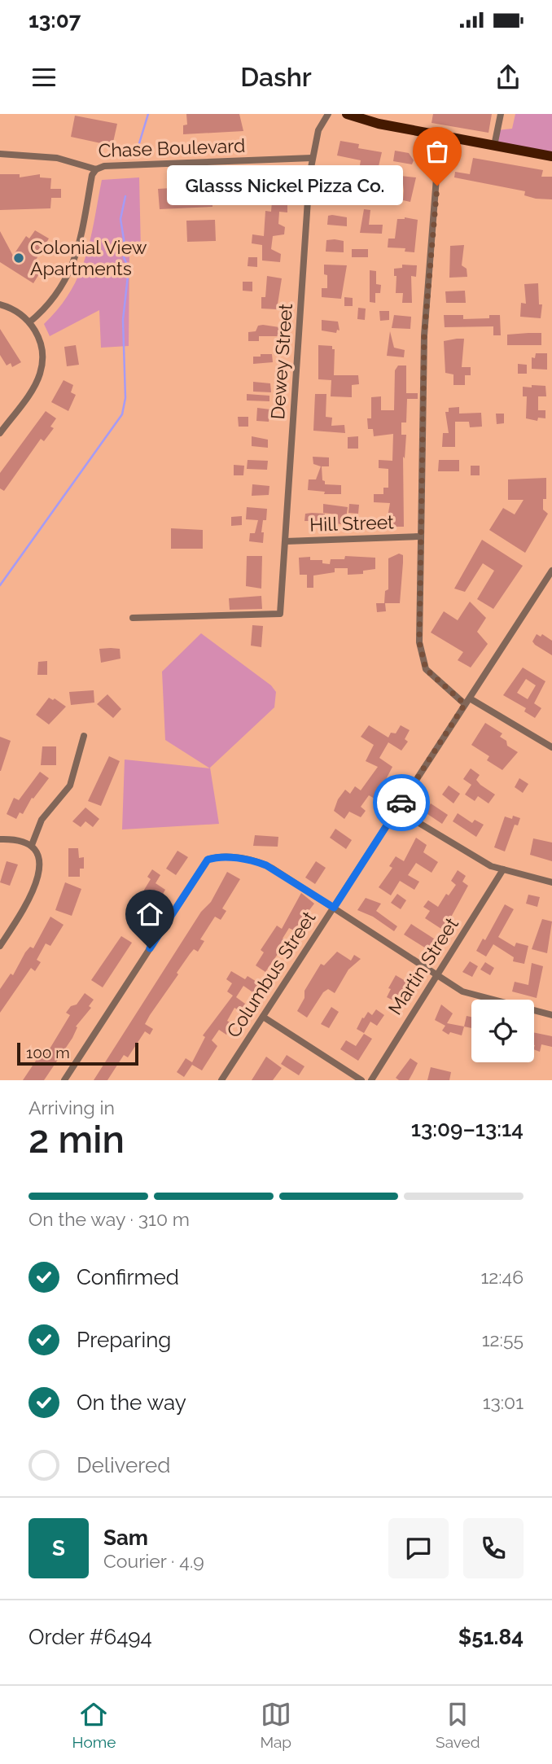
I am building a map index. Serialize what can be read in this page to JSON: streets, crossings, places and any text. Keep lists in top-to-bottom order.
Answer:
{
  "streets": {
    "street": [
      "Chase Boulevard",
      "Dewey Street",
      "Hill Street",
      "Martin Street",
      "Columbus Street"
    ]
  },
  "crossings": [
    ["Chase Boulevard", "Dewey Street"],
    ["Dewey Street", "Hill Street"]
  ],
  "places": ["Glasss Nickel Pizza Co.", "Colonial View Apartments"],
  "scale_bar": "100 m",
  "page": {
    "status": "13:07",
    "header": "Dashr",
    "bubble": "Glasss Nickel Pizza Co.",
    "scale": "100 m",
    "heading": ["2 min", "Arriving in", "13:09–13:14"],
    "panel": [
      "Sam",
      "Courier · 4.9",
      "Order #6494",
      "$51.84"
    ],
    "bar": "On the way · 310 m",
    "list": [
      ["Confirmed", "12:46"],
      ["Preparing", "12:55"],
      ["On the way", "13:01"],
      "Delivered"
    ],
    "round": "S",
    "tabs": ["Home", "Map", "Saved"]
  }
}
